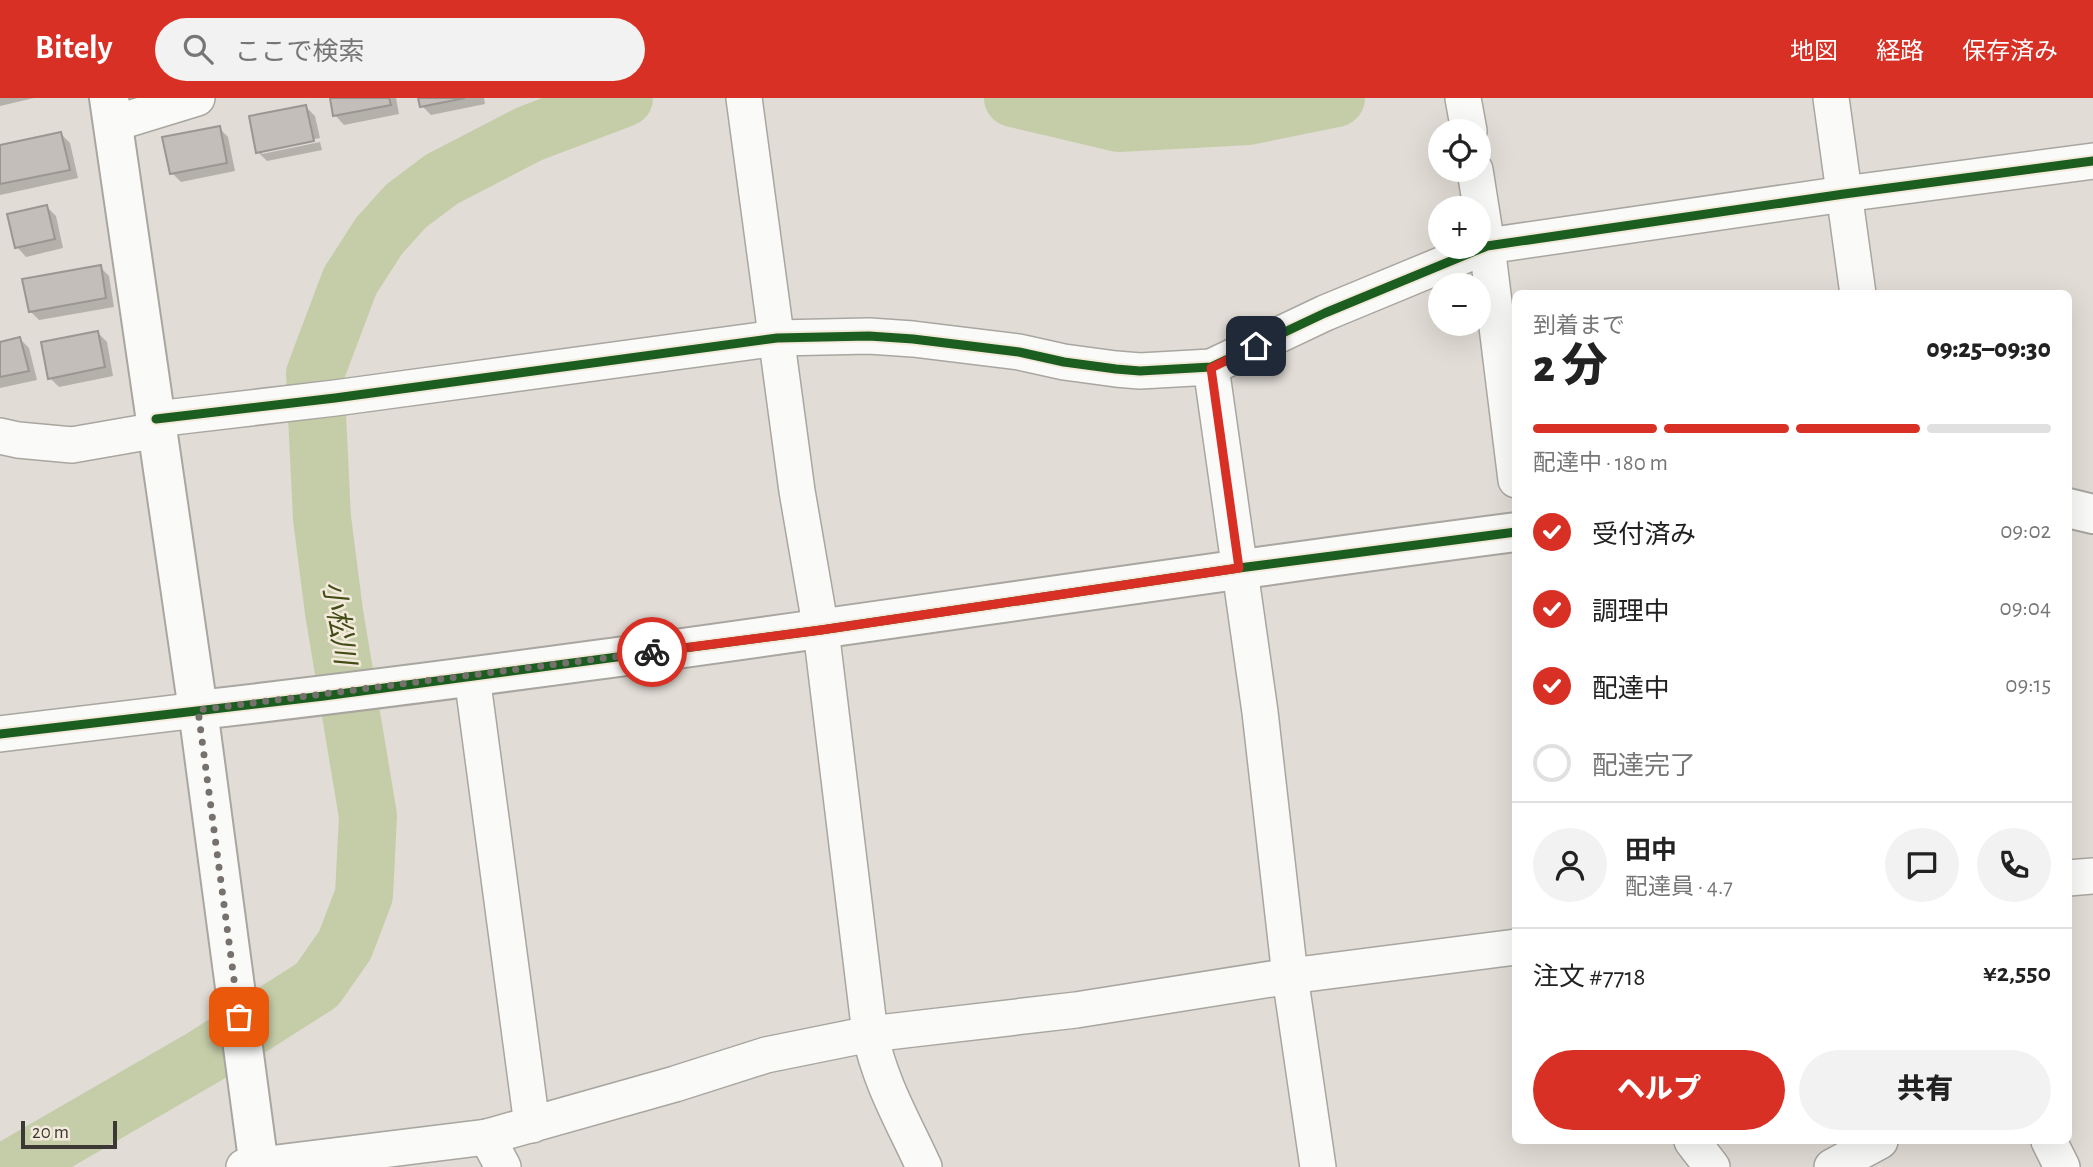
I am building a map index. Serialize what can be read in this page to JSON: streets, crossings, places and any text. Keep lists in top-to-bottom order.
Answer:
{
  "water": ["小松川"],
  "scale_bar": "20 m",
  "page": {
    "header": "Bitely",
    "search": "ここで検索",
    "nav": ["地図", "経路", "保存済み"],
    "map_buttons": ["+", "−"],
    "heading": ["2 分", "到着まで", "09:25–09:30"],
    "panel": [
      "田中",
      "配達員 · 4.7",
      "注文 #7718",
      "¥2,550"
    ],
    "bar": "配達中 · 180 m",
    "list": [
      ["受付済み", "09:02"],
      ["調理中", "09:04"],
      ["配達中", "09:15"],
      "配達完了"
    ],
    "buttons": ["ヘルプ", "共有"],
    "scale": "20 m"
  }
}
